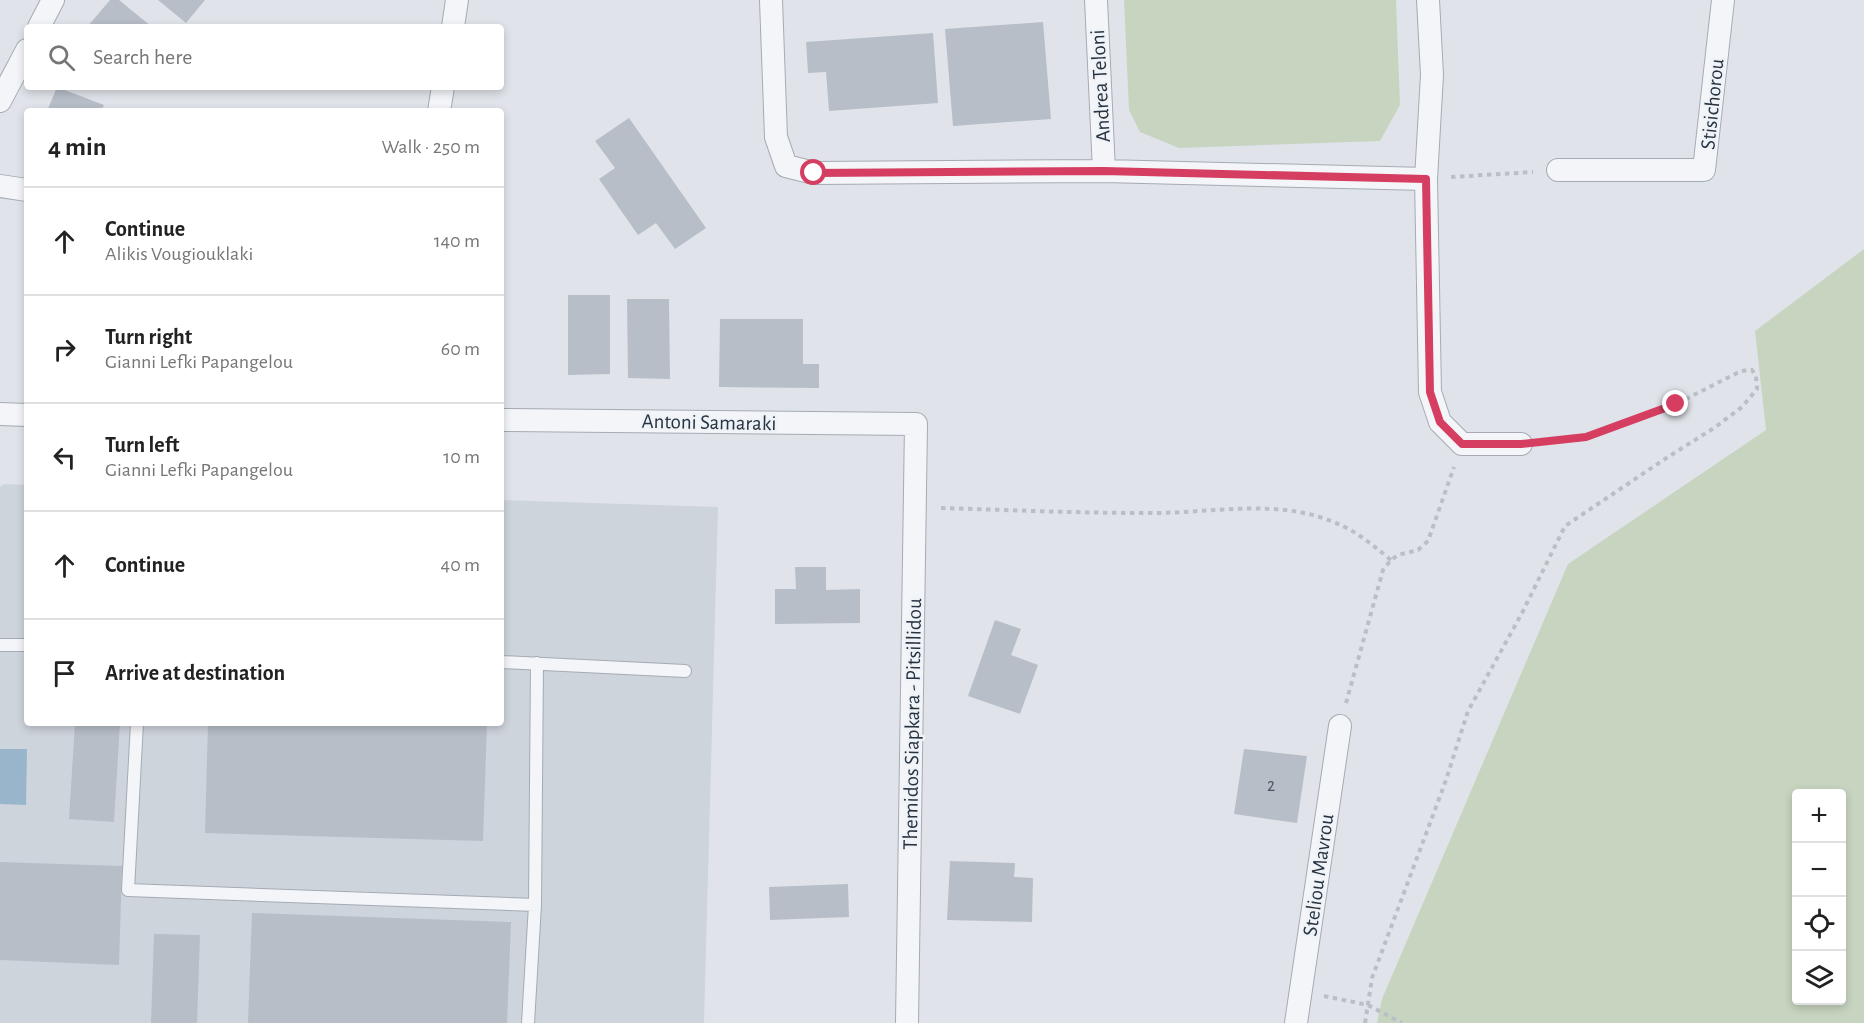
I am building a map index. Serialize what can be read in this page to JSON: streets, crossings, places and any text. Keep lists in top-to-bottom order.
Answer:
{
  "streets": {
    "street": [
      "Andrea Teloni",
      "Stisichorou",
      "Antoni Samaraki",
      "Themidos Siapkara - Pitsillidou",
      "Steliou Mavrou"
    ]
  },
  "crossings": [
    ["Antoni Samaraki", "Themidos Siapkara - Pitsillidou"]
  ],
  "house_numbers": ["2"],
  "page": {
    "search": "Search here",
    "heading": ["4 min", "Walk · 250 m"],
    "list": [
      ["Continue", "Alikis Vougiouklaki", "140 m"],
      ["Turn right", "Gianni Lefki Papangelou", "60 m"],
      ["Turn left", "Gianni Lefki Papangelou", "10 m"],
      ["Continue", "40 m"],
      "Arrive at destination"
    ],
    "map_buttons": ["+", "−"]
  }
}
